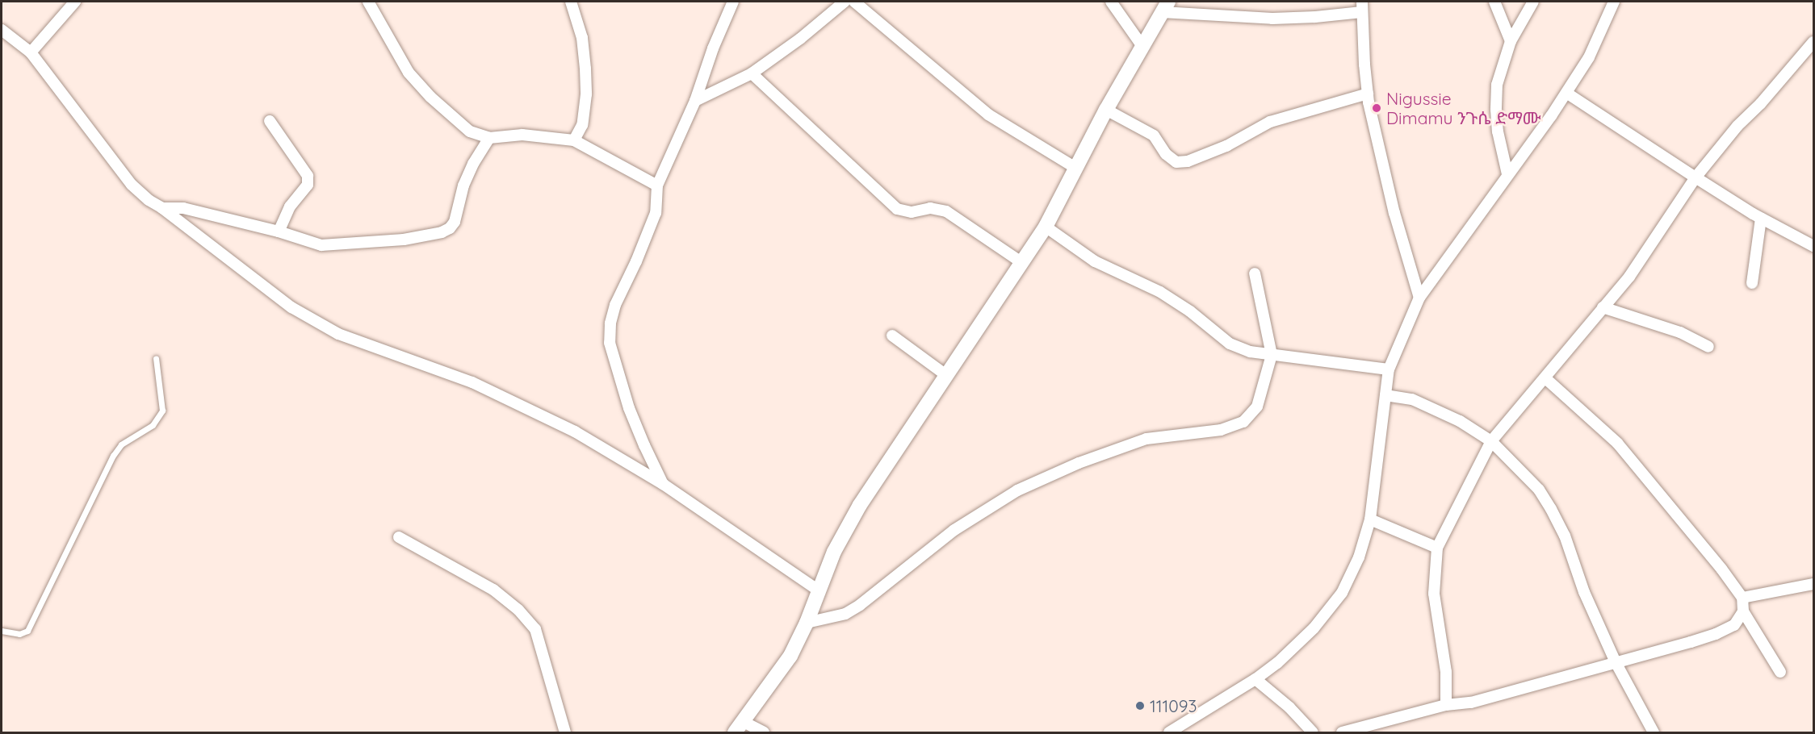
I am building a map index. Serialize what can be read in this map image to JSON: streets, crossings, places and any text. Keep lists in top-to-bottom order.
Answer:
{
  "places": ["Nigussie Dimamu ንጉሴ ድማሙ", "111093"]
}
